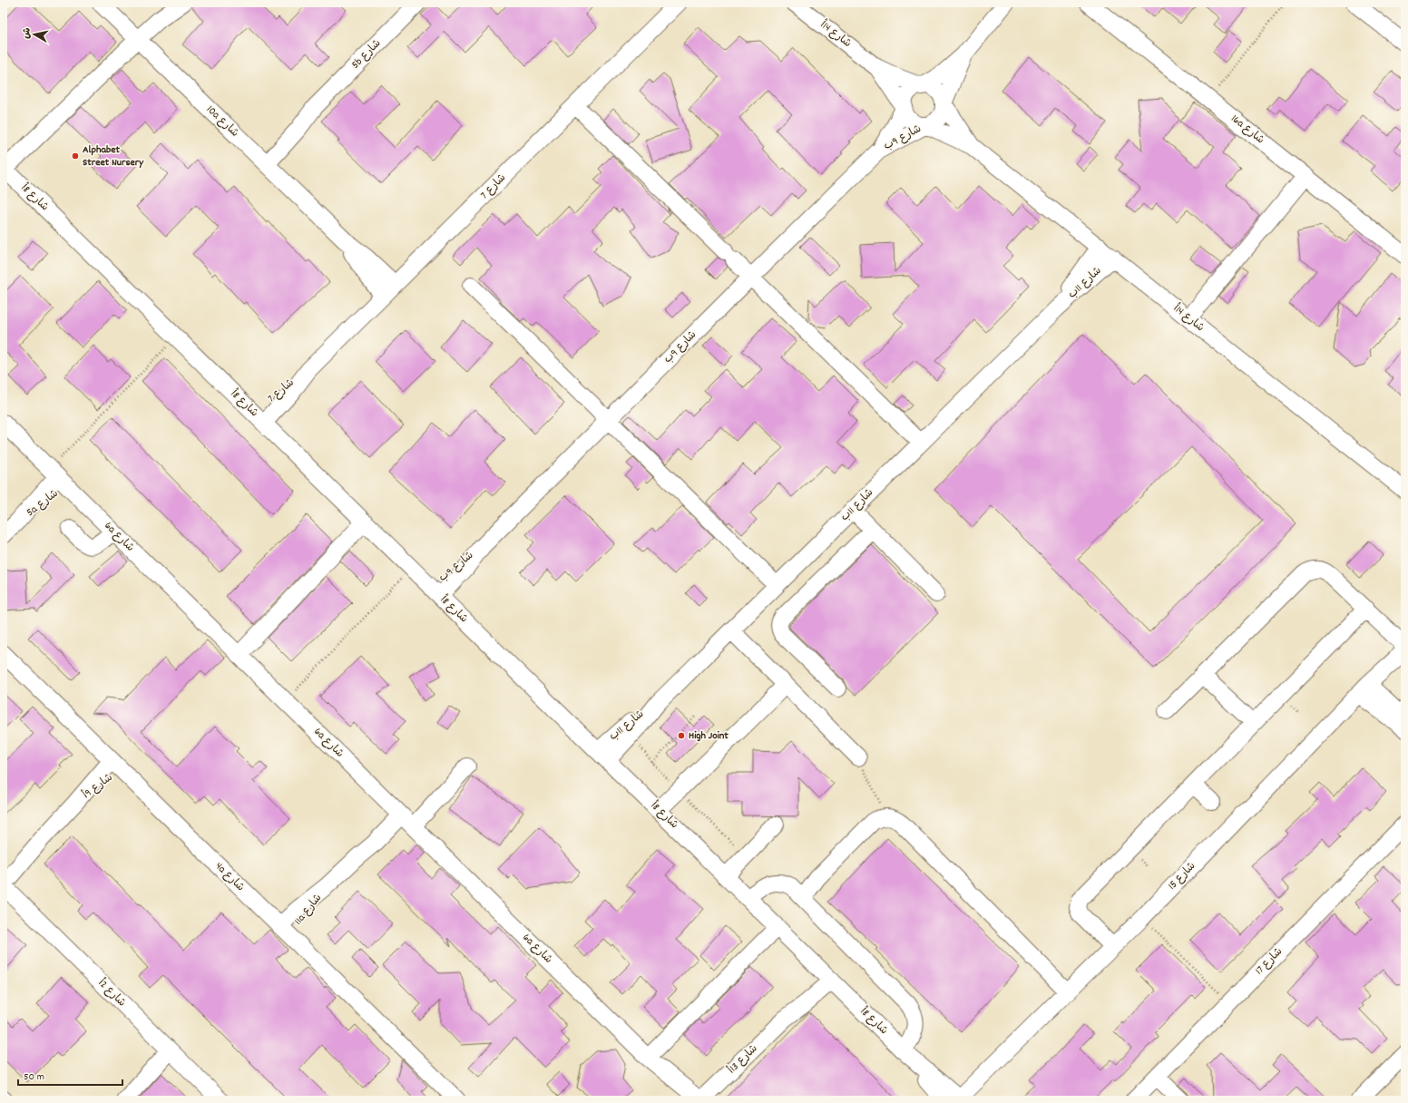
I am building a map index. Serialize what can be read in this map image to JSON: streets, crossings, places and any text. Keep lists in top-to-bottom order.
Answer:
{
  "streets": {
    "street": [
      "شارع 14أ",
      "5b شارع",
      "10a شارع",
      "16a شارع",
      "شارع 9ب",
      "شارع 7",
      "شارع 8أ",
      "شارع 11ب",
      "5a شارع",
      "6a شارع",
      "شارع 9أ",
      "شارع 15",
      "4a شارع",
      "11a شارع",
      "شارع 17",
      "شارع 2أ",
      "شارع 13أ"
    ]
  },
  "crossings": [
    ["شارع 14أ", "شارع 9ب"],
    ["شارع 14أ", "شارع 11ب"],
    ["5b شارع", "10a شارع"],
    ["10a شارع", "شارع 7"],
    ["شارع 9ب", "شارع 8أ"],
    ["شارع 7", "شارع 8أ"],
    ["شارع 8أ", "شارع 11ب"],
    ["شارع 8أ", "شارع 15"],
    ["شارع 8أ", "شارع 13أ"],
    ["5a شارع", "6a شارع"],
    ["6a شارع", "11a شارع"],
    ["6a شارع", "شارع 13أ"],
    ["شارع 9أ", "4a شارع"],
    ["شارع 9أ", "شارع 2أ"],
    ["4a شارع", "11a شارع"]
  ],
  "places": ["Alphabet Street Nursery", "High Joint"],
  "scale_bar": "50 m",
  "north": "left"
}
